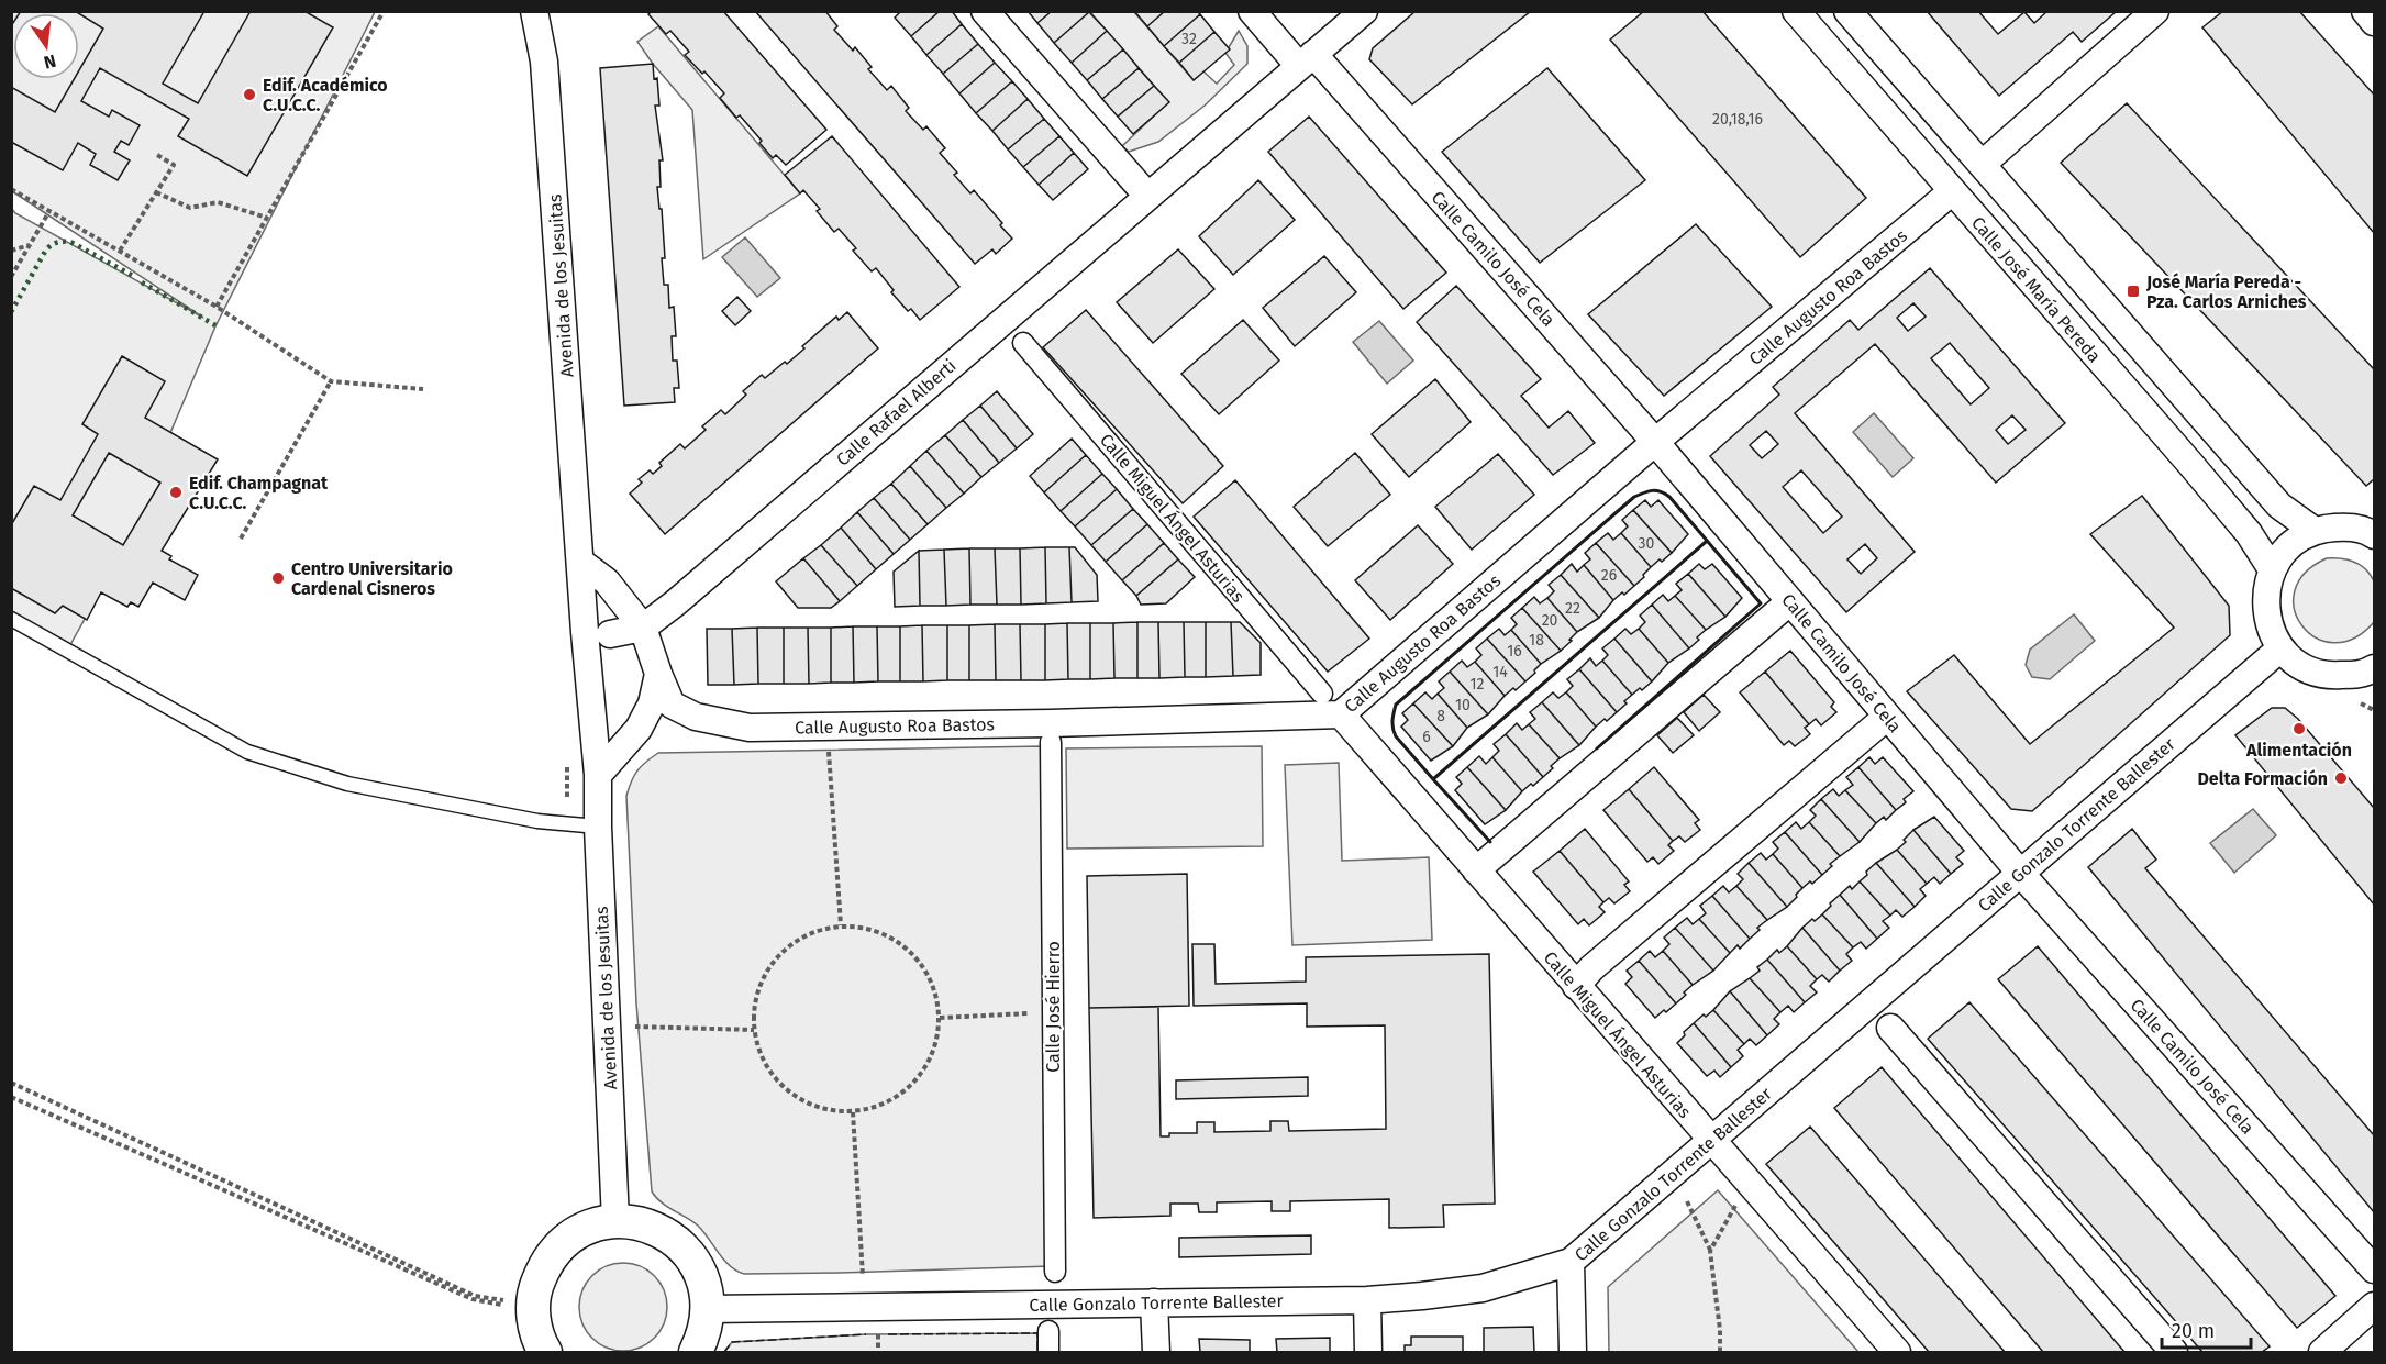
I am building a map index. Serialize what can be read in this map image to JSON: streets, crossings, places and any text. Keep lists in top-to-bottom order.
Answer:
{
  "streets": {
    "street": [
      "Calle Camilo José Cela",
      "Avenida de los Jesuitas",
      "Calle José María Pereda",
      "Calle Augusto Roa Bastos",
      "Calle Rafael Alberti",
      "Calle Miguel Ángel Asturias",
      "Calle Gonzalo Torrente Ballester",
      "Calle José Hierro"
    ]
  },
  "crossings": [
    ["Calle Camilo José Cela", "Calle Augusto Roa Bastos"],
    ["Calle Camilo José Cela", "Calle Rafael Alberti"],
    ["Calle Camilo José Cela", "Calle Gonzalo Torrente Ballester"],
    ["Calle José María Pereda", "Calle Augusto Roa Bastos"],
    ["Calle Augusto Roa Bastos", "Calle Rafael Alberti"],
    ["Calle Augusto Roa Bastos", "Calle Miguel Ángel Asturias"],
    ["Calle Miguel Ángel Asturias", "Calle Gonzalo Torrente Ballester"]
  ],
  "places": {
    "other": [
      "Edif. Académico C.U.C.C.",
      "Edif. Champagnat C.U.C.C.",
      "Centro Universitario Cardenal Cisneros",
      "Alimentación",
      "Delta Formación"
    ],
    "transit": ["José María Pereda - Pza. Carlos Arniches"]
  },
  "house_numbers": [
    "32",
    "20,18,16",
    "30",
    "26",
    "22",
    "20",
    "18",
    "16",
    "14",
    "12",
    "10",
    "8",
    "6"
  ],
  "scale_bar": "20 m",
  "north": "bottom"
}
